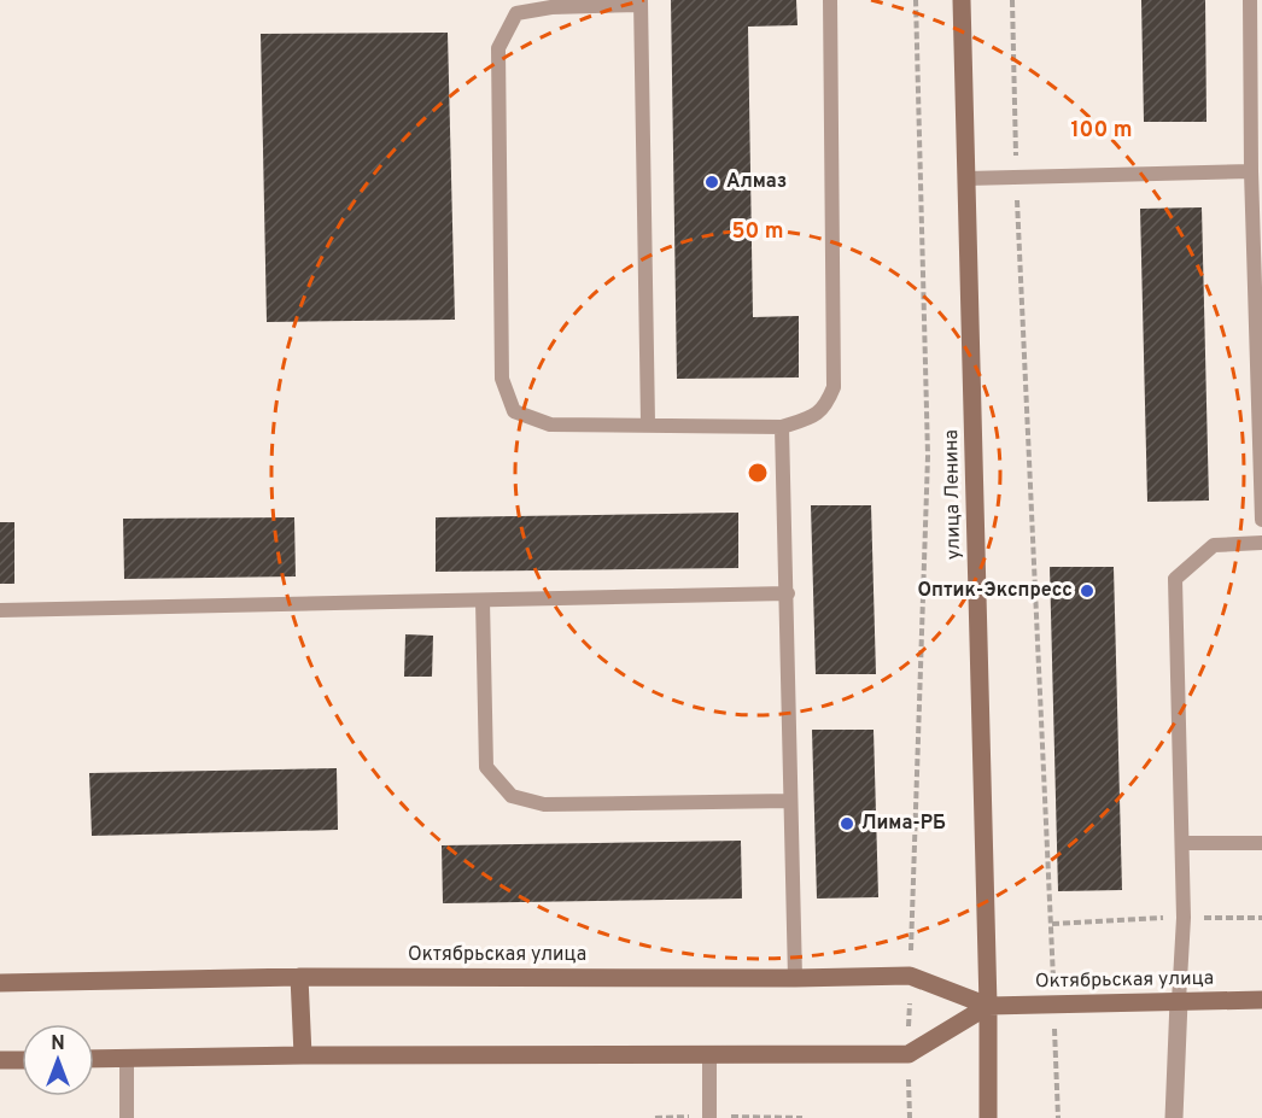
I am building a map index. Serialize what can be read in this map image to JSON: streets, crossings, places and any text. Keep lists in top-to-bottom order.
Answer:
{
  "streets": {
    "street": ["улица Ленина", "Октябрьская улица"]
  },
  "crossings": [
    ["улица Ленина", "Октябрьская улица"]
  ],
  "places": ["Алмаз", "Оптик-Экспресс", "Лима-РБ"],
  "north": "top",
  "rings": ["100 m", "50 m"]
}
